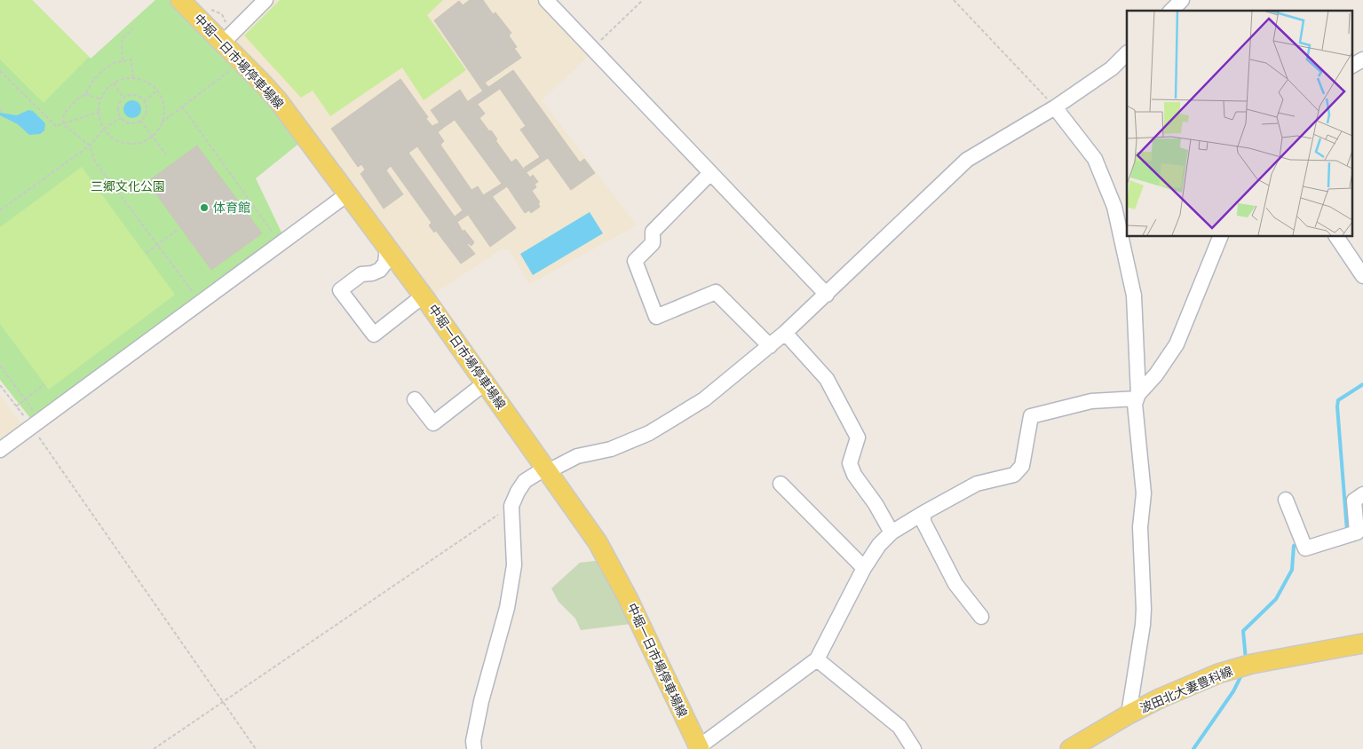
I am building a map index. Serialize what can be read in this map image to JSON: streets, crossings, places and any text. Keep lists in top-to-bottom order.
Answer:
{
  "streets": {
    "main road": ["中堀一日市場停車場線", "波田北大妻豊科線"]
  },
  "parks": ["三郷文化公園"],
  "places": ["体育館"]
}
